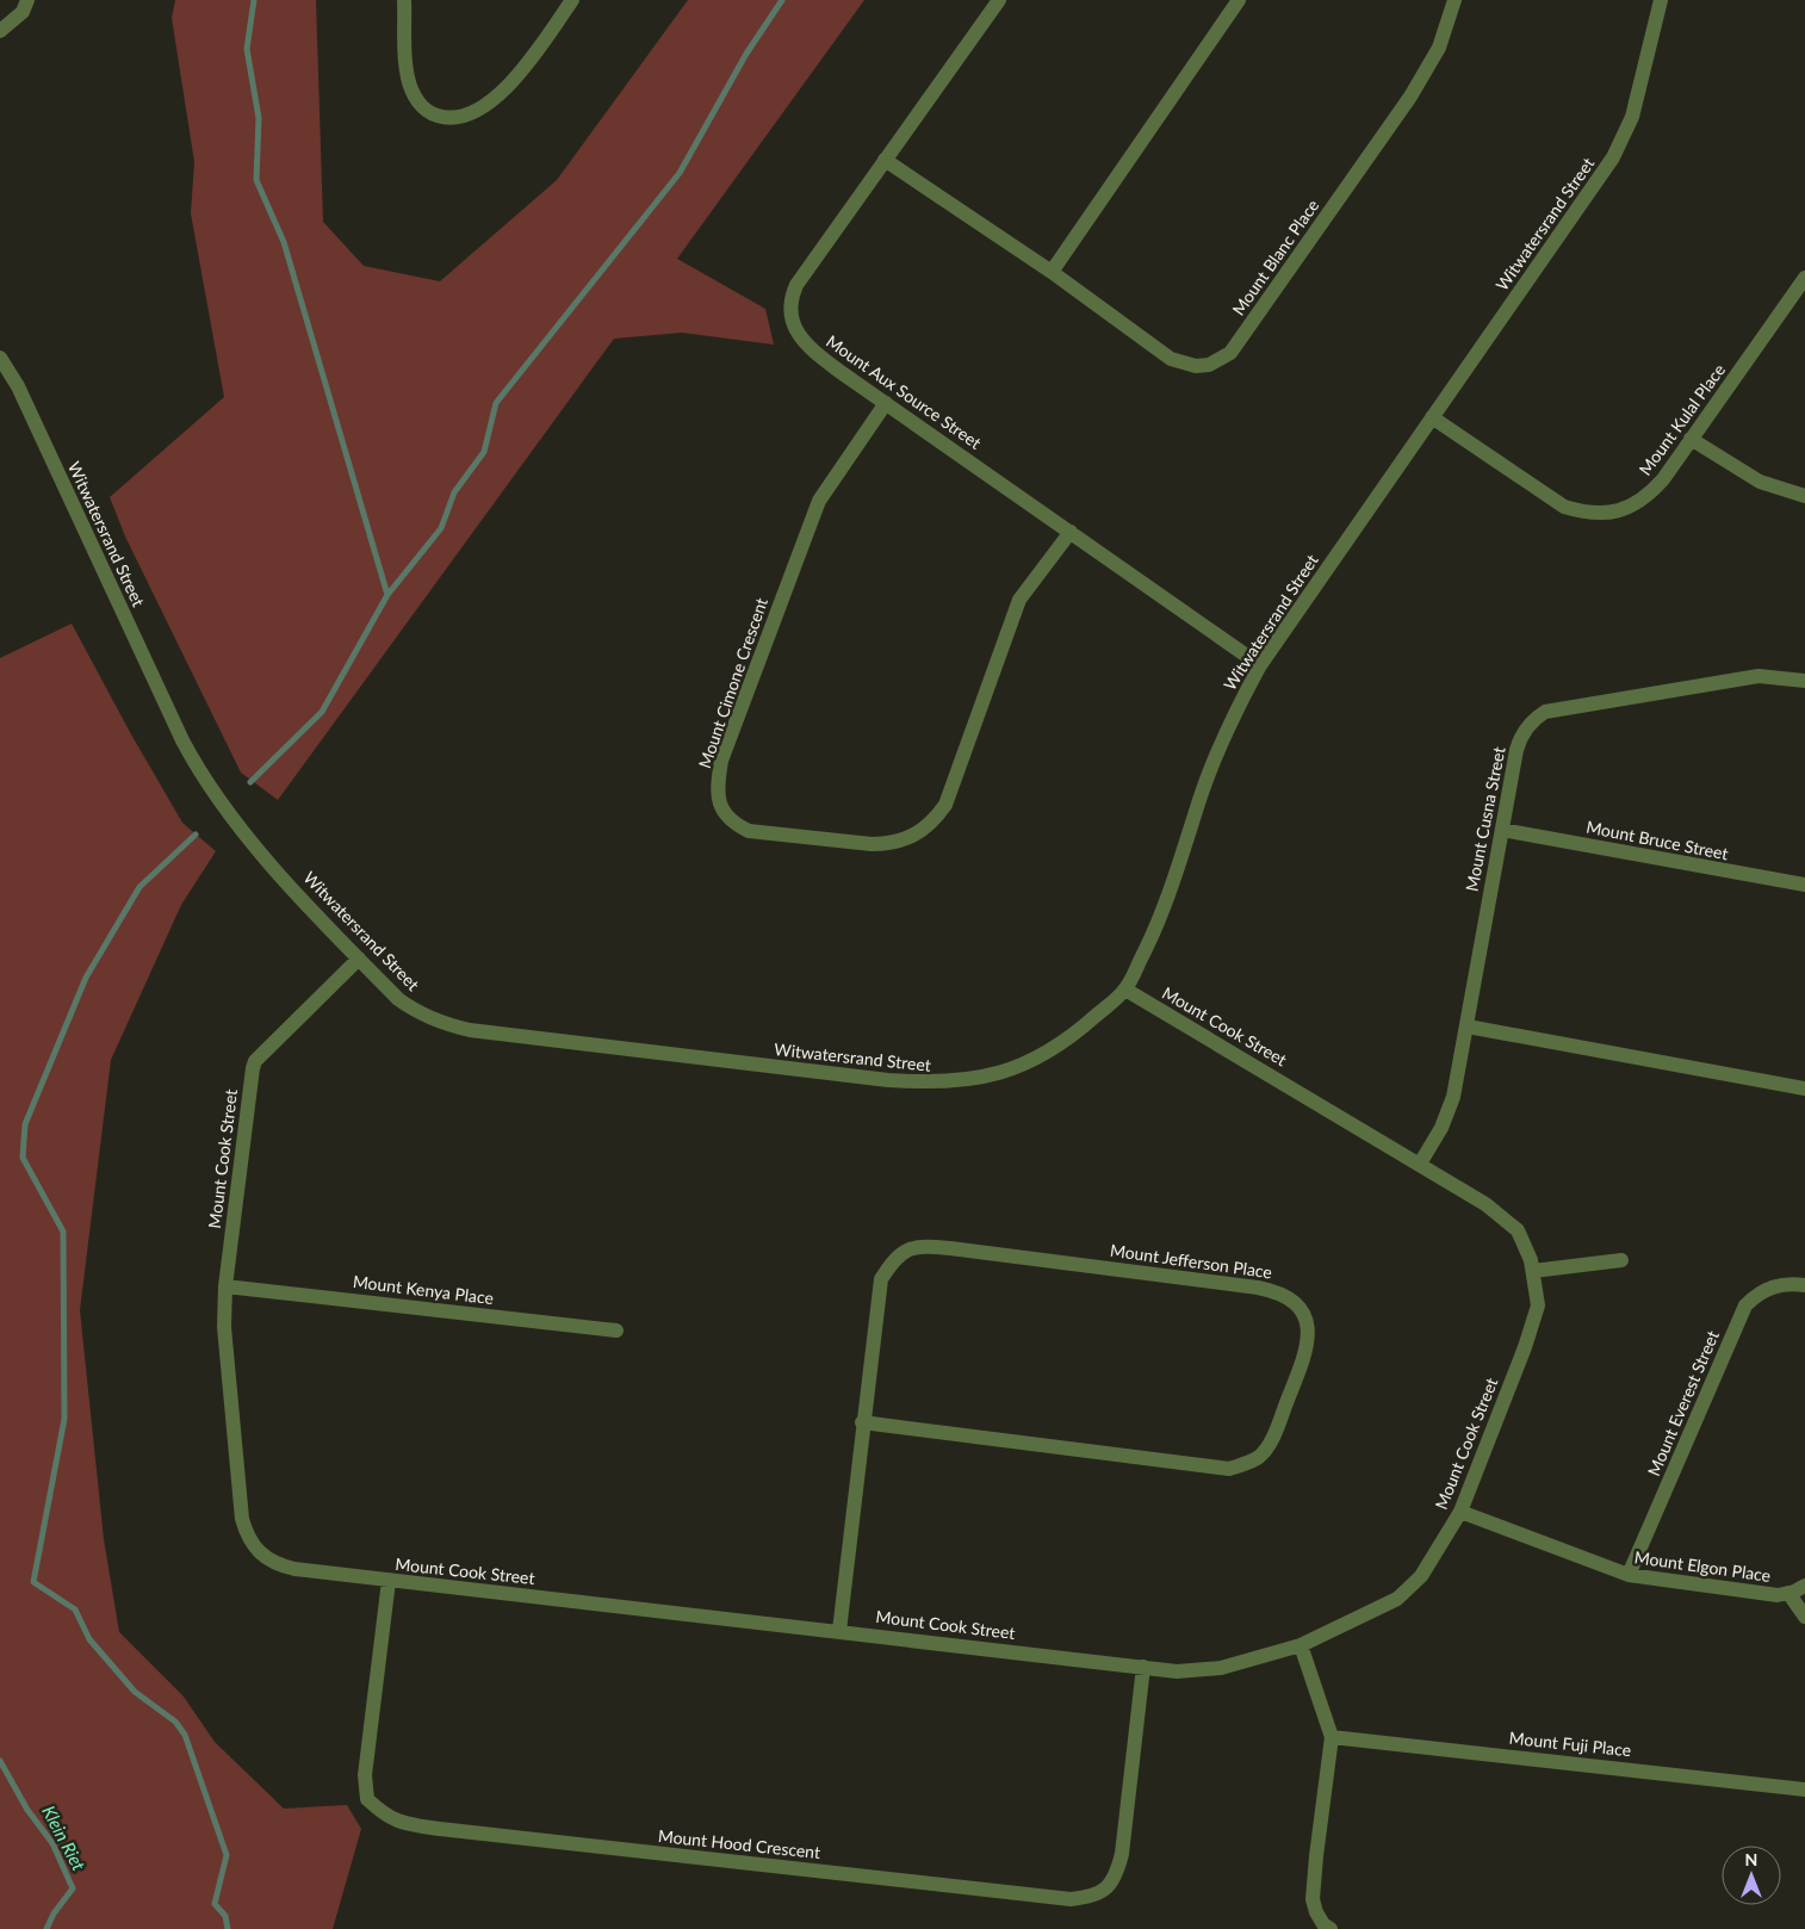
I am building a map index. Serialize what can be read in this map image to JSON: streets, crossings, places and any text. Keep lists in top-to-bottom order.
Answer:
{
  "streets": {
    "street": [
      "Witwatersrand Street",
      "Mount Blanc Place",
      "Mount Aux Source Street",
      "Mount Kulal Place",
      "Mount Cimone Crescent",
      "Mount Cusna Street",
      "Mount Bruce Street",
      "Mount Cook Street",
      "Mount Jefferson Place",
      "Mount Kenya Place",
      "Mount Everest Street",
      "Mount Elgon Place",
      "Mount Fuji Place",
      "Mount Hood Crescent"
    ]
  },
  "crossings": [
    ["Witwatersrand Street", "Mount Aux Source Street"],
    ["Witwatersrand Street", "Mount Kulal Place"],
    ["Witwatersrand Street", "Mount Cook Street"],
    ["Mount Blanc Place", "Mount Aux Source Street"],
    ["Mount Aux Source Street", "Mount Cimone Crescent"],
    ["Mount Cusna Street", "Mount Bruce Street"],
    ["Mount Cusna Street", "Mount Cook Street"],
    ["Mount Cook Street", "Mount Jefferson Place"],
    ["Mount Cook Street", "Mount Kenya Place"],
    ["Mount Cook Street", "Mount Elgon Place"],
    ["Mount Cook Street", "Mount Hood Crescent"],
    ["Mount Everest Street", "Mount Elgon Place"]
  ],
  "water": ["Klein Riet"],
  "north": "top"
}
